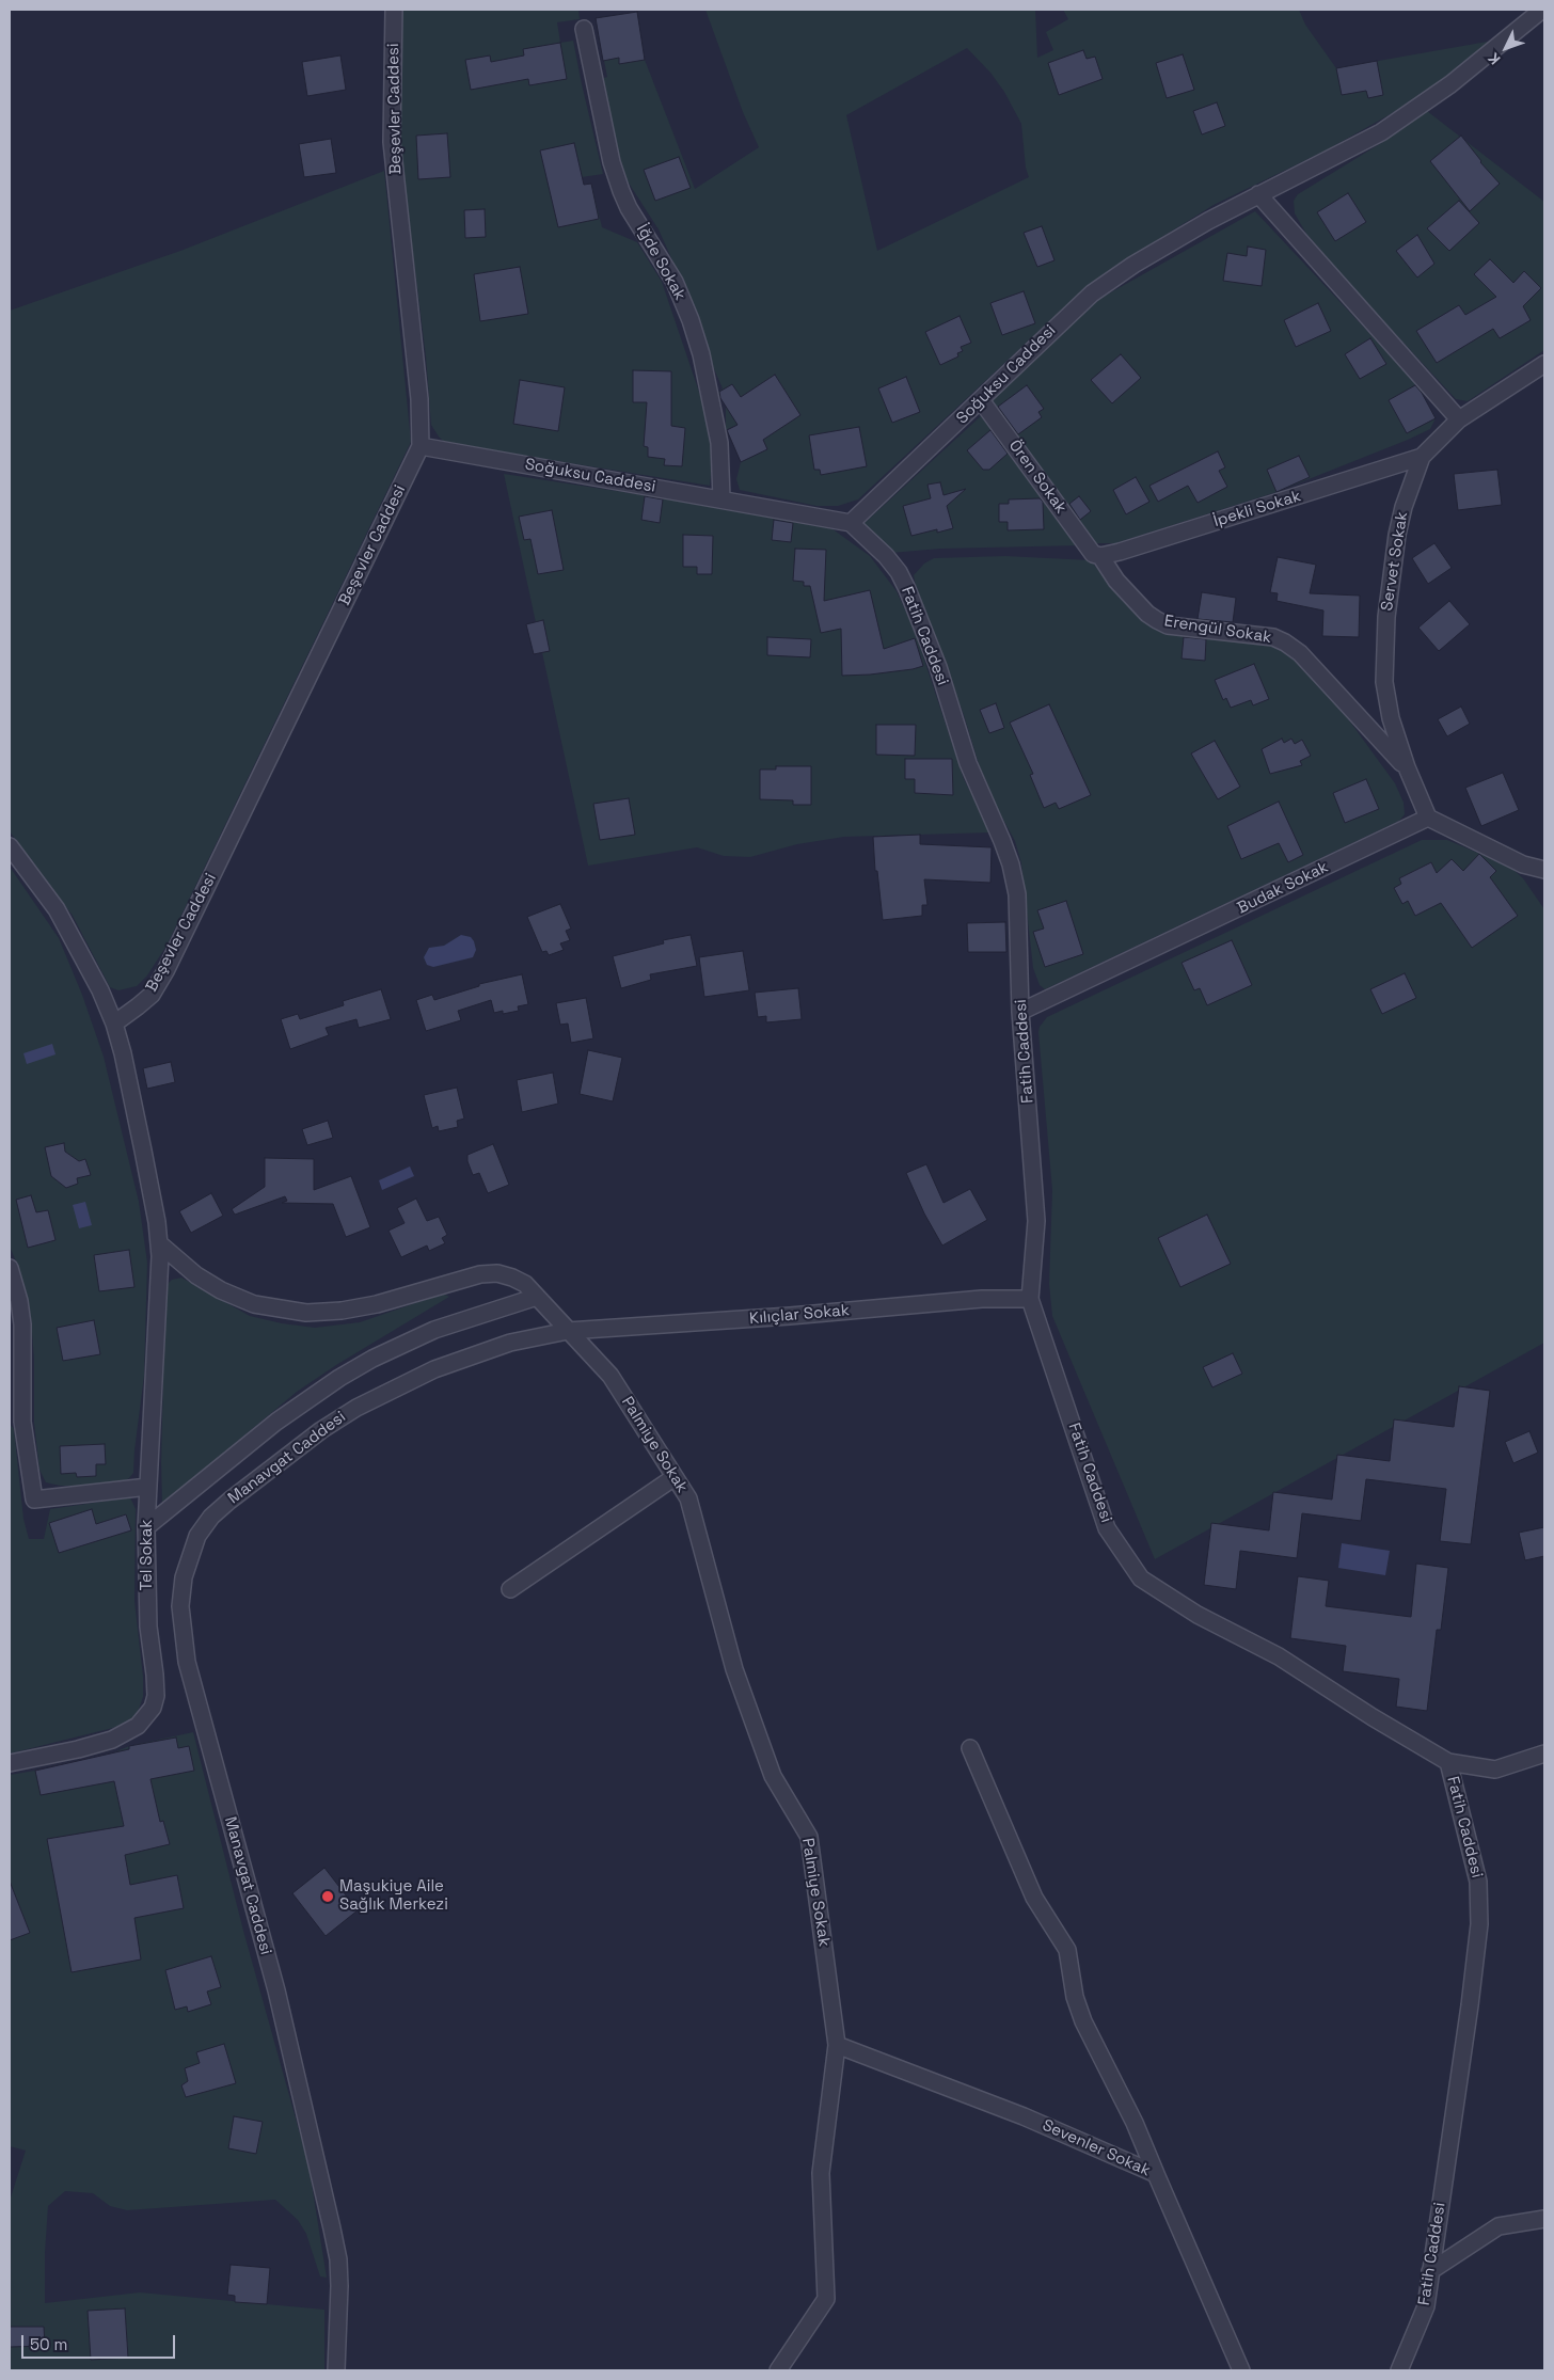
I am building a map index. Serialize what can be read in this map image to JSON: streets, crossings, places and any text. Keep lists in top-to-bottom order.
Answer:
{
  "streets": {
    "street": [
      "Beşevler Caddesi",
      "İğde Sokak",
      "Soğuksu Caddesi",
      "Ören Sokak",
      "İpekli Sokak",
      "Servet Sokak",
      "Erengül Sokak",
      "Fatih Caddesi",
      "Budak Sokak",
      "Kılıçlar Sokak",
      "Palmiye Sokak",
      "Manavgat Caddesi",
      "Tel Sokak",
      "Sevenler Sokak"
    ]
  },
  "crossings": [
    ["Beşevler Caddesi", "Soğuksu Caddesi"],
    ["İğde Sokak", "Soğuksu Caddesi"],
    ["Soğuksu Caddesi", "Ören Sokak"],
    ["Soğuksu Caddesi", "Fatih Caddesi"],
    ["Ören Sokak", "İpekli Sokak"],
    ["Ören Sokak", "Erengül Sokak"],
    ["İpekli Sokak", "Servet Sokak"],
    ["İpekli Sokak", "Erengül Sokak"],
    ["Servet Sokak", "Erengül Sokak"],
    ["Servet Sokak", "Budak Sokak"],
    ["Fatih Caddesi", "Budak Sokak"],
    ["Fatih Caddesi", "Kılıçlar Sokak"],
    ["Kılıçlar Sokak", "Palmiye Sokak"],
    ["Kılıçlar Sokak", "Manavgat Caddesi"],
    ["Palmiye Sokak", "Manavgat Caddesi"],
    ["Palmiye Sokak", "Sevenler Sokak"]
  ],
  "places": ["Maşukiye Aile Sağlık Merkezi"],
  "scale_bar": "50 m",
  "north": "bottom left"
}
